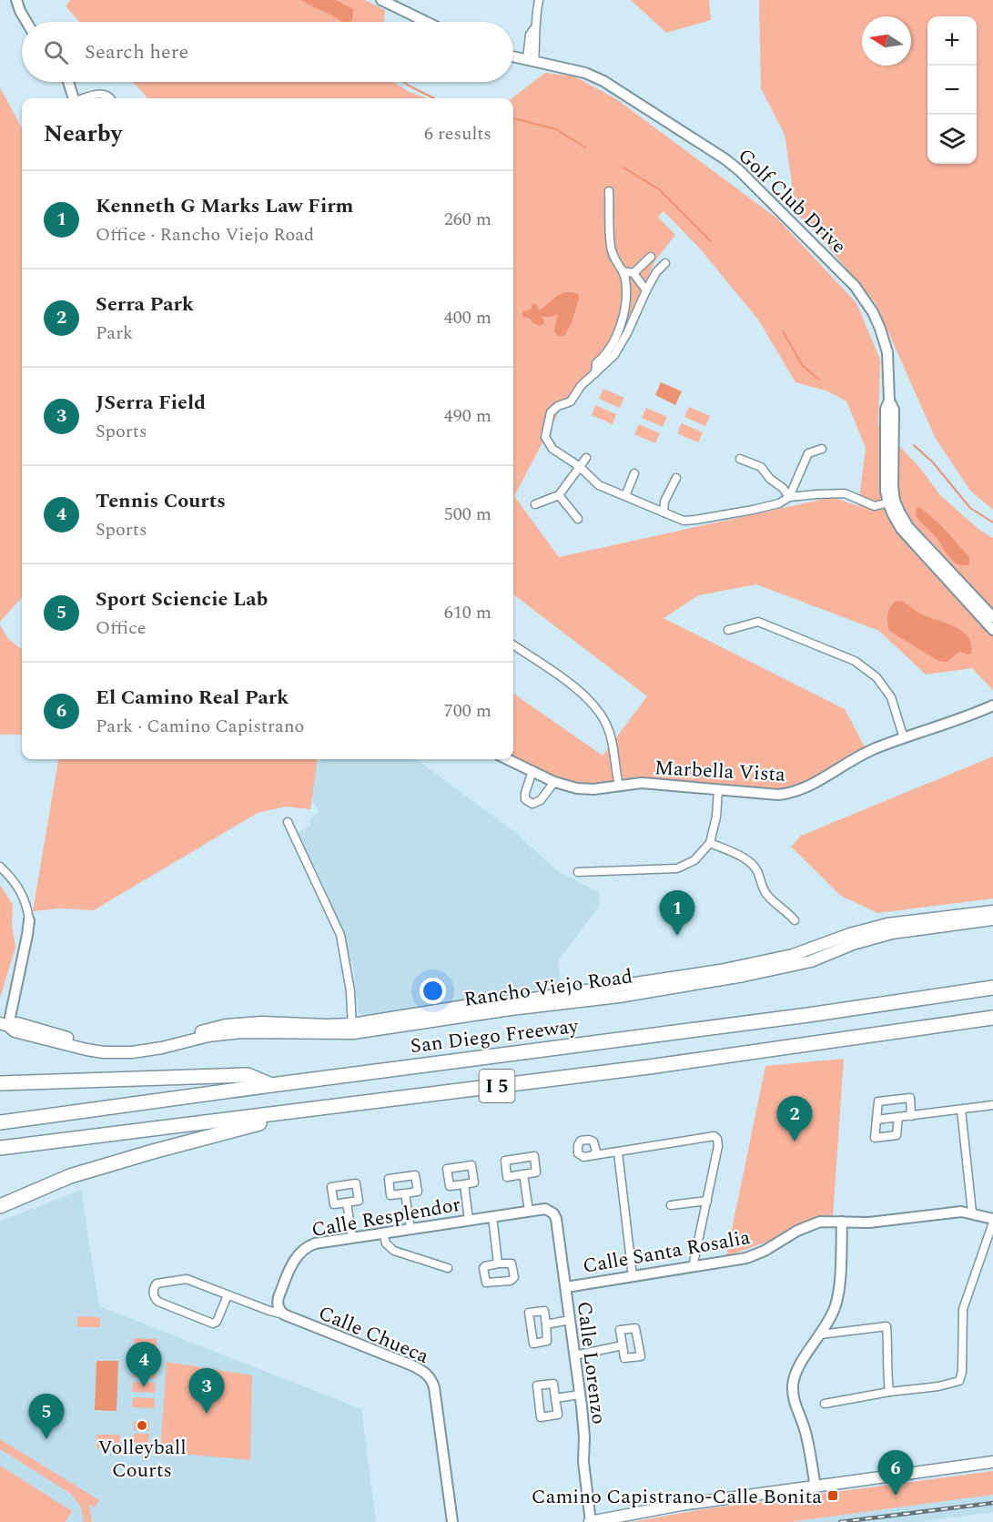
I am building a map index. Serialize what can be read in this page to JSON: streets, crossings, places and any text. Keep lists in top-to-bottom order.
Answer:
{
  "streets": {
    "highway": ["San Diego Freeway", "I 5"],
    "main road": ["Rancho Viejo Road"],
    "street": [
      "Golf Club Drive",
      "Marbella Vista",
      "Calle Resplendor",
      "Calle Santa Rosalia",
      "Calle Chueca",
      "Calle Lorenzo"
    ]
  },
  "crossings": [
    ["Calle Resplendor", "Calle Chueca"],
    ["Calle Resplendor", "Calle Lorenzo"],
    ["Calle Santa Rosalia", "Calle Lorenzo"]
  ],
  "places": {
    "other": ["Volleyball Courts"],
    "transit": ["Camino Capistrano-Calle Bonita"]
  },
  "north": "left",
  "page": {
    "map_buttons": ["+", "−"],
    "search": "Search here",
    "heading": ["Nearby", "6 results"],
    "list": [
      {
        "mark": "1",
        "name": "Kenneth G Marks Law Firm",
        "note": "Office · Rancho Viejo Road",
        "value": "260 m"
      },
      {
        "mark": "2",
        "name": "Serra Park",
        "note": "Park",
        "value": "400 m"
      },
      {
        "mark": "3",
        "name": "JSerra Field",
        "note": "Sports",
        "value": "490 m"
      },
      {
        "mark": "4",
        "name": "Tennis Courts",
        "note": "Sports",
        "value": "500 m"
      },
      {
        "mark": "5",
        "name": "Sport Sciencie Lab",
        "note": "Office",
        "value": "610 m"
      },
      {
        "mark": "6",
        "name": "El Camino Real Park",
        "note": "Park · Camino Capistrano",
        "value": "700 m"
      }
    ],
    "pins": [
      "1",
      "2",
      "4",
      "3",
      "5",
      "6"
    ]
  }
}
